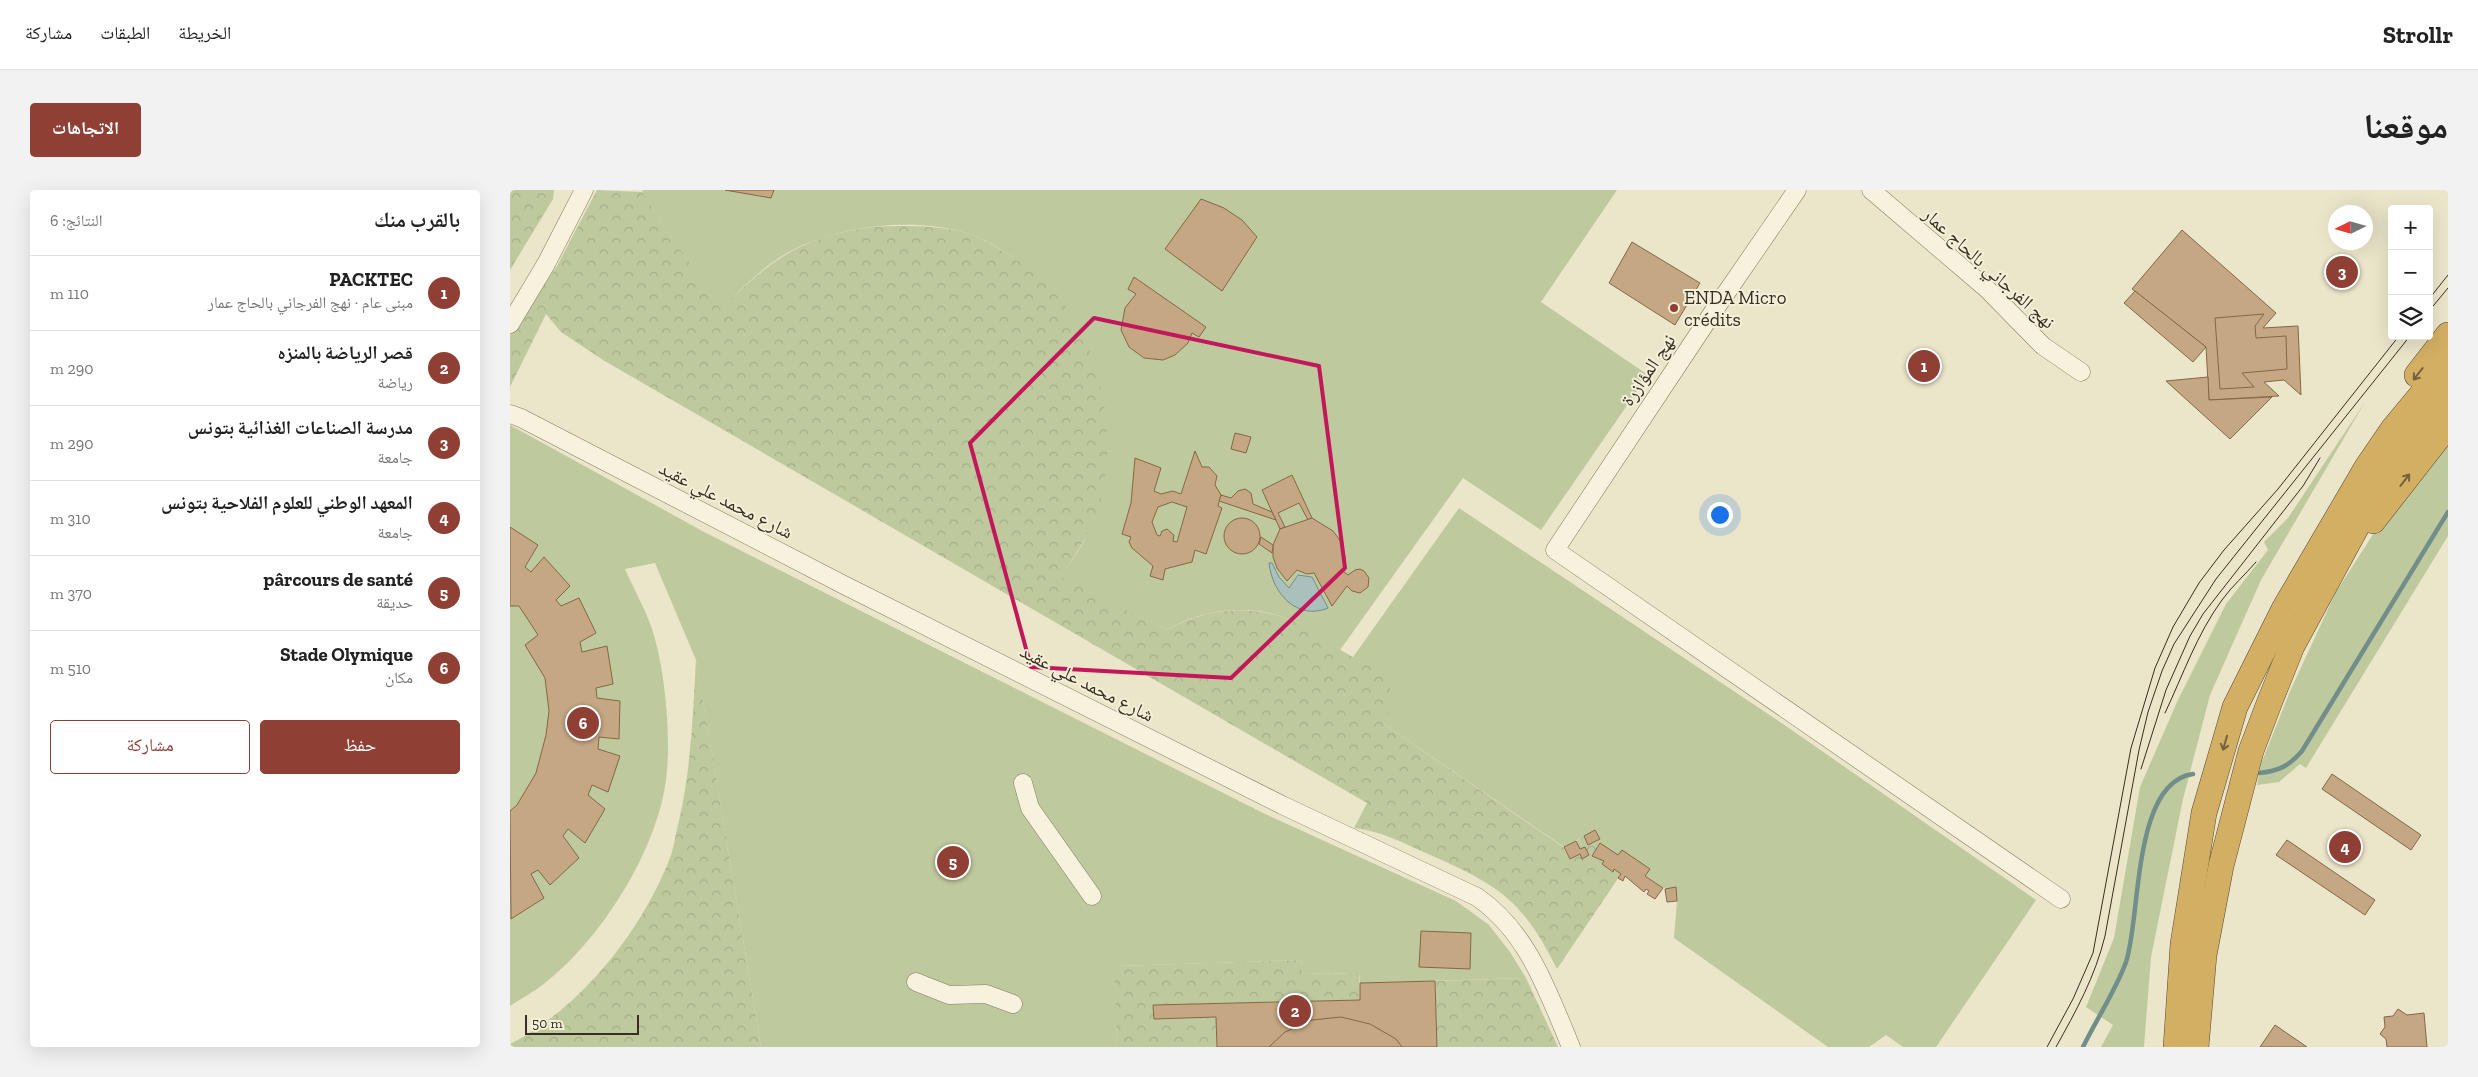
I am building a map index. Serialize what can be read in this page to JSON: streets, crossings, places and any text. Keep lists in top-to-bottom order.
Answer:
{
  "streets": {
    "street": ["نهج الفرجاني بالحاج عمار", "نهج المؤازرة", "شارع محمد علي عقيد"]
  },
  "places": ["ENDA Micro crédits"],
  "scale_bar": "50 m",
  "north": "left",
  "page": {
    "header": "Strollr",
    "nav": ["الخريطة", "الطبقات", "مشاركة"],
    "title": "موقعنا",
    "buttons": [
      "الاتجاهات",
      ["حفظ", "مشاركة"]
    ],
    "heading": ["بالقرب منك", "النتائج: 6"],
    "map_buttons": ["+", "−"],
    "pins": [
      "3",
      "1",
      "6",
      "4",
      "5",
      "2"
    ],
    "list": [
      {
        "mark": "1",
        "name": "PACKTEC",
        "note": "مبنى عام · نهج الفرجاني بالحاج عمار",
        "value": "110 m"
      },
      {
        "mark": "2",
        "name": "قصر الرياضة بالمنزه",
        "note": "رياضة",
        "value": "290 m"
      },
      {
        "mark": "3",
        "name": "مدرسة الصناعات الغذائية بتونس",
        "note": "جامعة",
        "value": "290 m"
      },
      {
        "mark": "4",
        "name": "المعهد الوطني للعلوم الفلاحية بتونس",
        "note": "جامعة",
        "value": "310 m"
      },
      {
        "mark": "5",
        "name": "pârcours de santé",
        "note": "حديقة",
        "value": "370 m"
      },
      {
        "mark": "6",
        "name": "Stade Olymique",
        "note": "مكان",
        "value": "510 m"
      }
    ],
    "scale": "50 m"
  }
}
